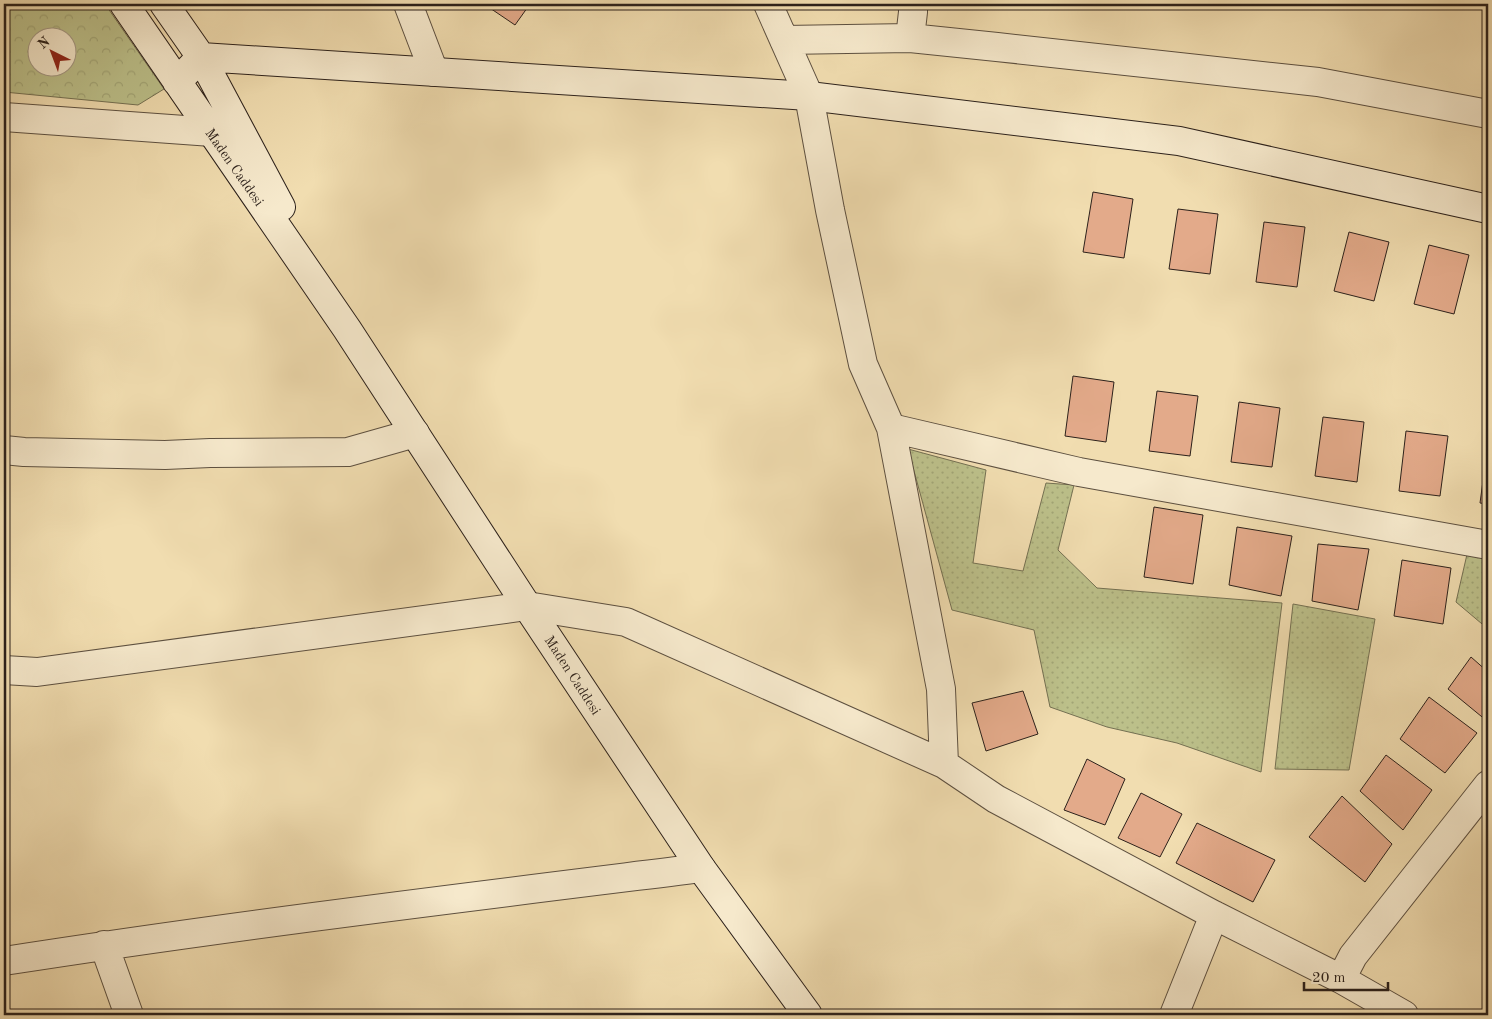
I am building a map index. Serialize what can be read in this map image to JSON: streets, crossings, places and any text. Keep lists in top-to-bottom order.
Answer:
{
  "streets": {
    "street": ["Maden Caddesi"]
  },
  "scale_bar": "20 m",
  "north": "top left"
}
